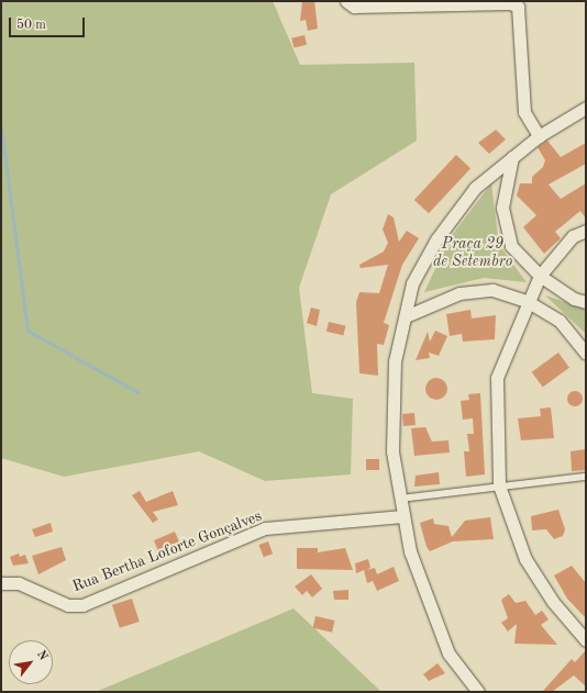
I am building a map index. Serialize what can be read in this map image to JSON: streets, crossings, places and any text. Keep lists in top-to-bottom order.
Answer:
{
  "streets": {
    "street": ["Rua Bertha Loforte Gonçalves"]
  },
  "parks": ["Praça 29 de Setembro"],
  "scale_bar": "50 m",
  "north": "top right"
}
